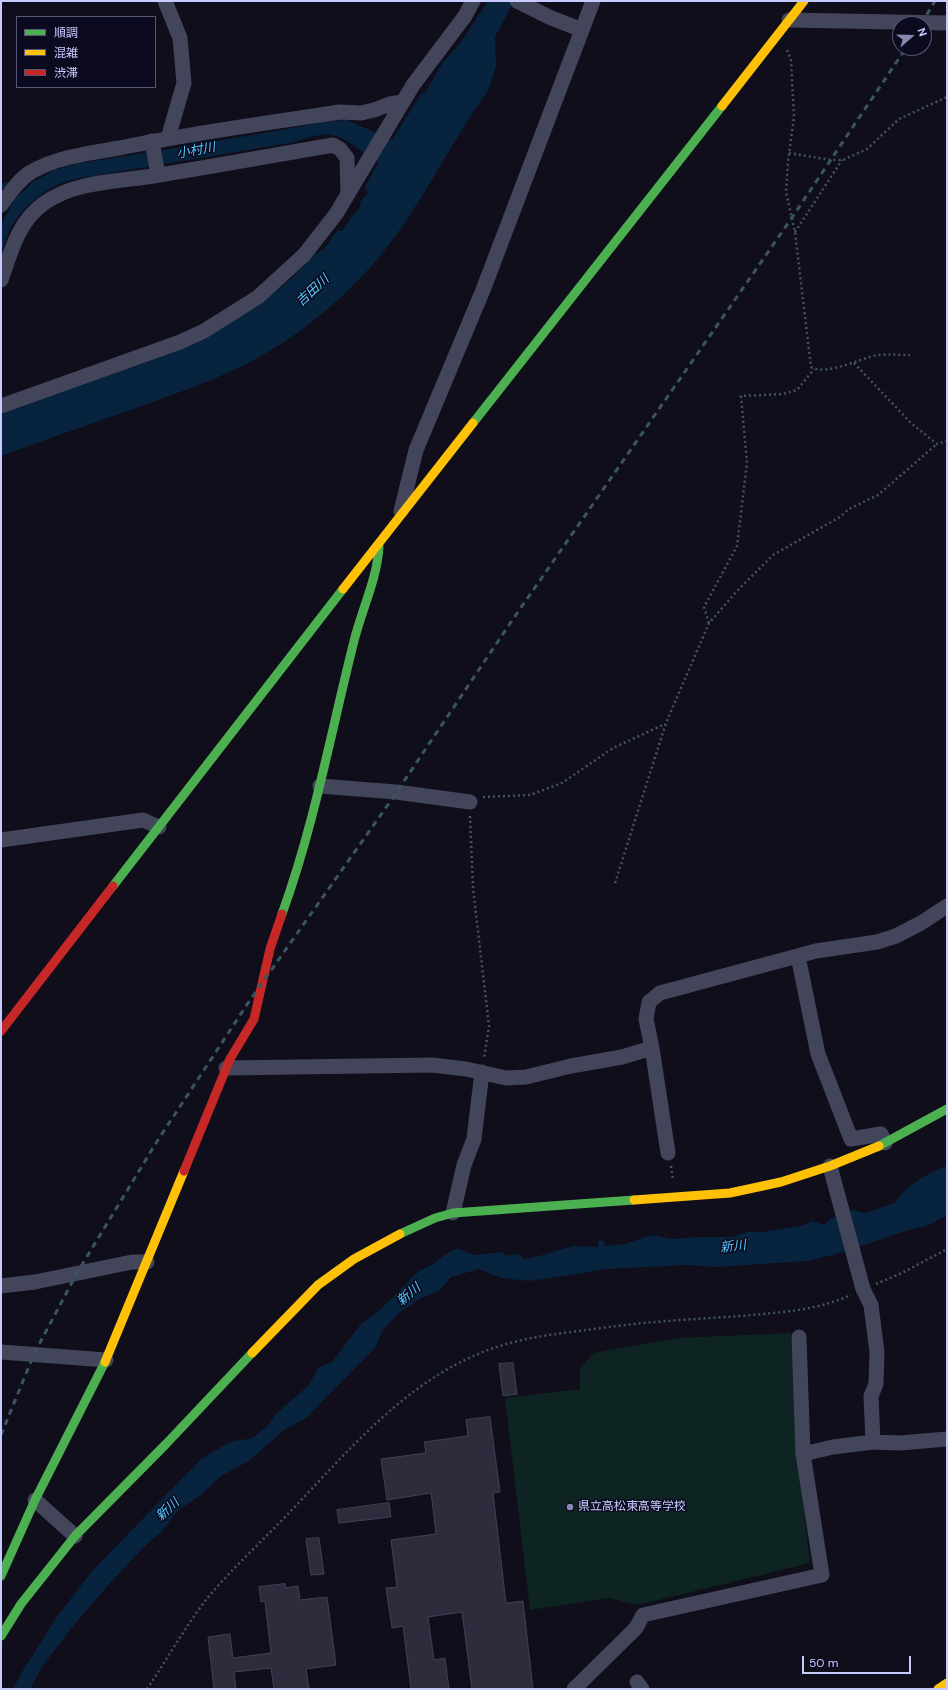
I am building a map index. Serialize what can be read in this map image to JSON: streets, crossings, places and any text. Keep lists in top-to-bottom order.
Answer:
{
  "water": ["小村川", "吉田川", "新川"],
  "places": ["県立高松東高等学校"],
  "legend": ["順調", "混雑", "渋滞"],
  "scale_bar": "50 m",
  "north": "right"
}
